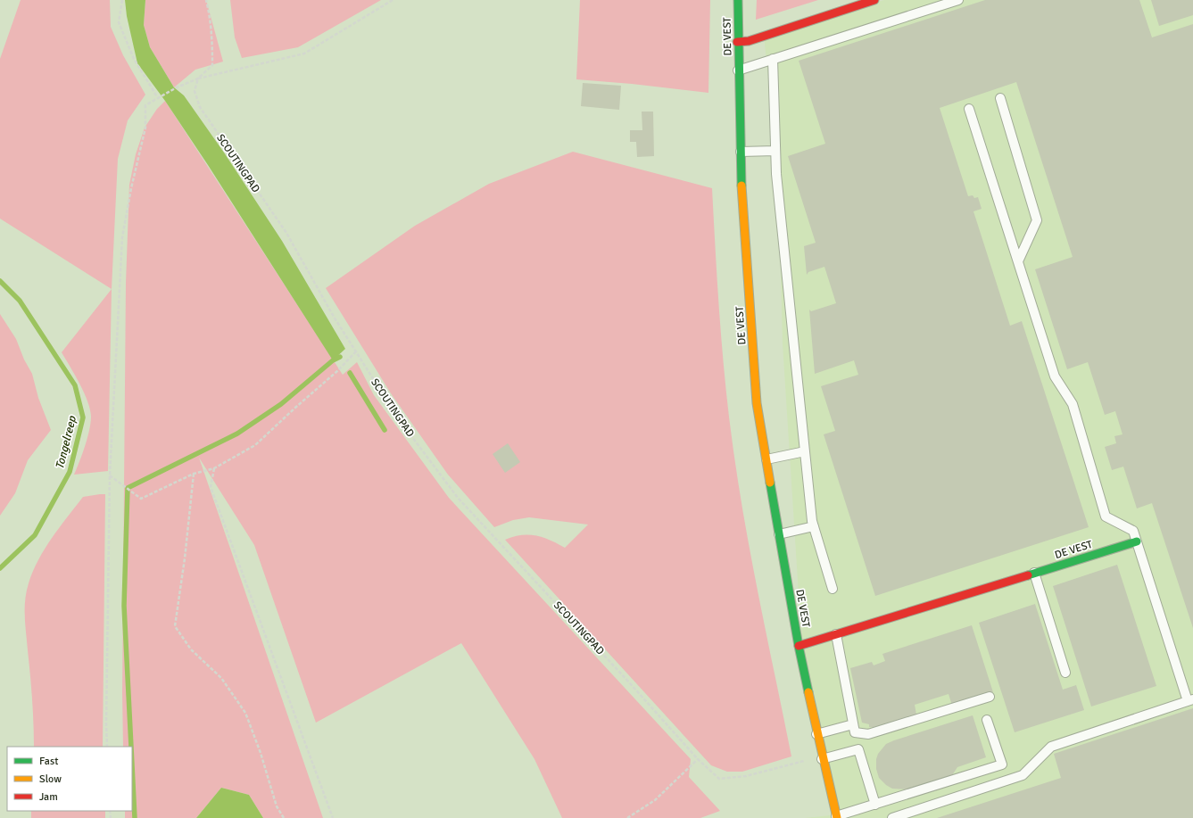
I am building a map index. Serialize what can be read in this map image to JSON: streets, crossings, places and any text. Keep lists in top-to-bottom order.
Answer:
{
  "streets": {
    "main road": ["DE VEST"],
    "path": ["SCOUTINGPAD"]
  },
  "crossings": [
    ["DE VEST", "SCOUTINGPAD"]
  ],
  "water": ["Tongelreep"],
  "legend": ["Fast", "Slow", "Jam"]
}
